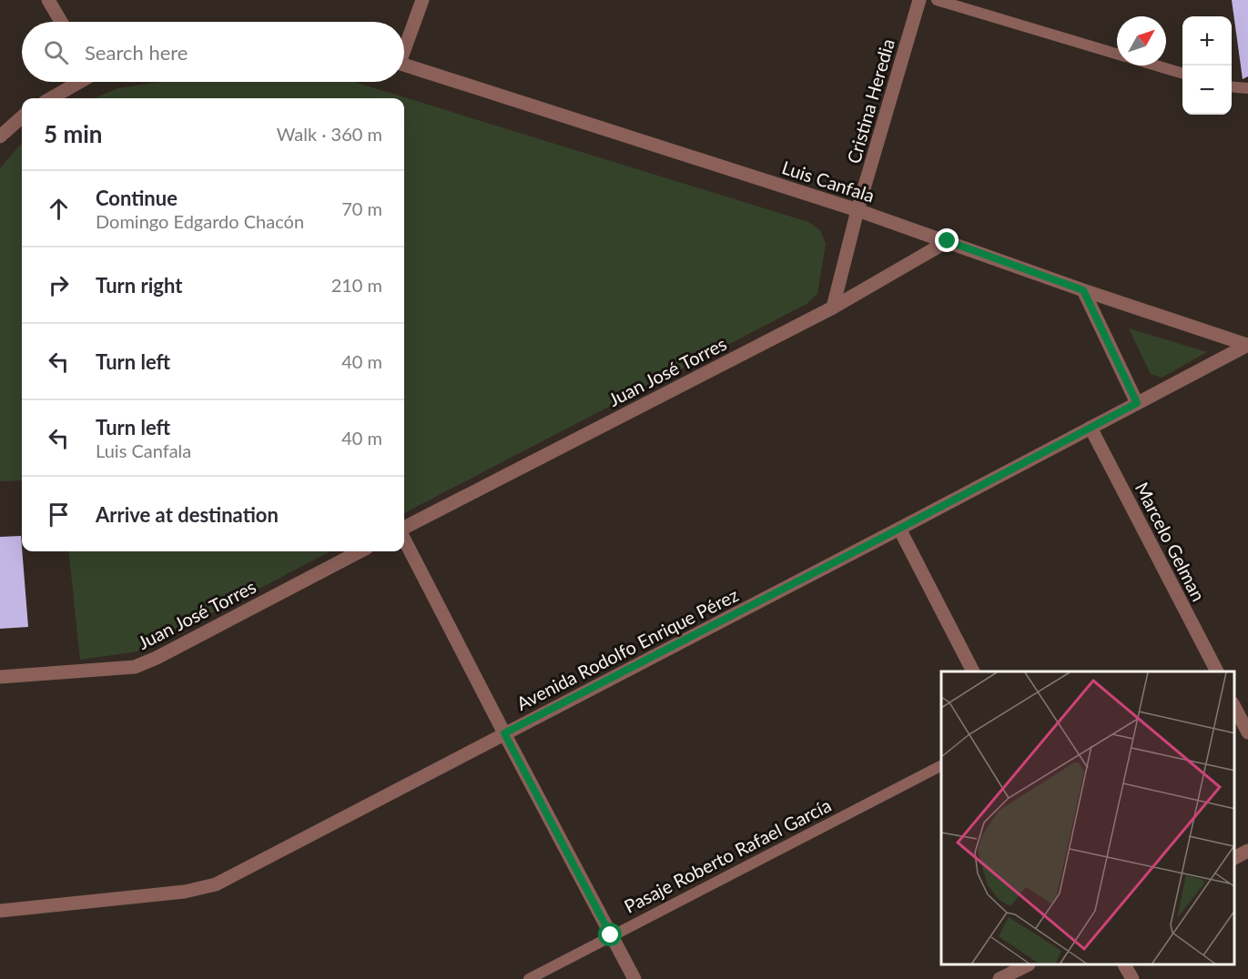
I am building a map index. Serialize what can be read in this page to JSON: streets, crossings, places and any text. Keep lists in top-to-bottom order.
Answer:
{
  "streets": {
    "street": [
      "Cristina Heredia",
      "Luis Canfala",
      "Juan José Torres",
      "Marcelo Gelman",
      "Avenida Rodolfo Enrique Pérez"
    ],
    "lane": ["Pasaje Roberto Rafael García"]
  },
  "crossings": [
    ["Cristina Heredia", "Luis Canfala"],
    ["Cristina Heredia", "Juan José Torres"],
    ["Luis Canfala", "Juan José Torres"],
    ["Luis Canfala", "Avenida Rodolfo Enrique Pérez"],
    ["Marcelo Gelman", "Avenida Rodolfo Enrique Pérez"]
  ],
  "north": "top right",
  "page": {
    "map_buttons": ["+", "−"],
    "search": "Search here",
    "heading": ["5 min", "Walk · 360 m"],
    "list": [
      ["Continue", "Domingo Edgardo Chacón", "70 m"],
      ["Turn right", "210 m"],
      ["Turn left", "40 m"],
      ["Turn left", "Luis Canfala", "40 m"],
      "Arrive at destination"
    ]
  }
}
